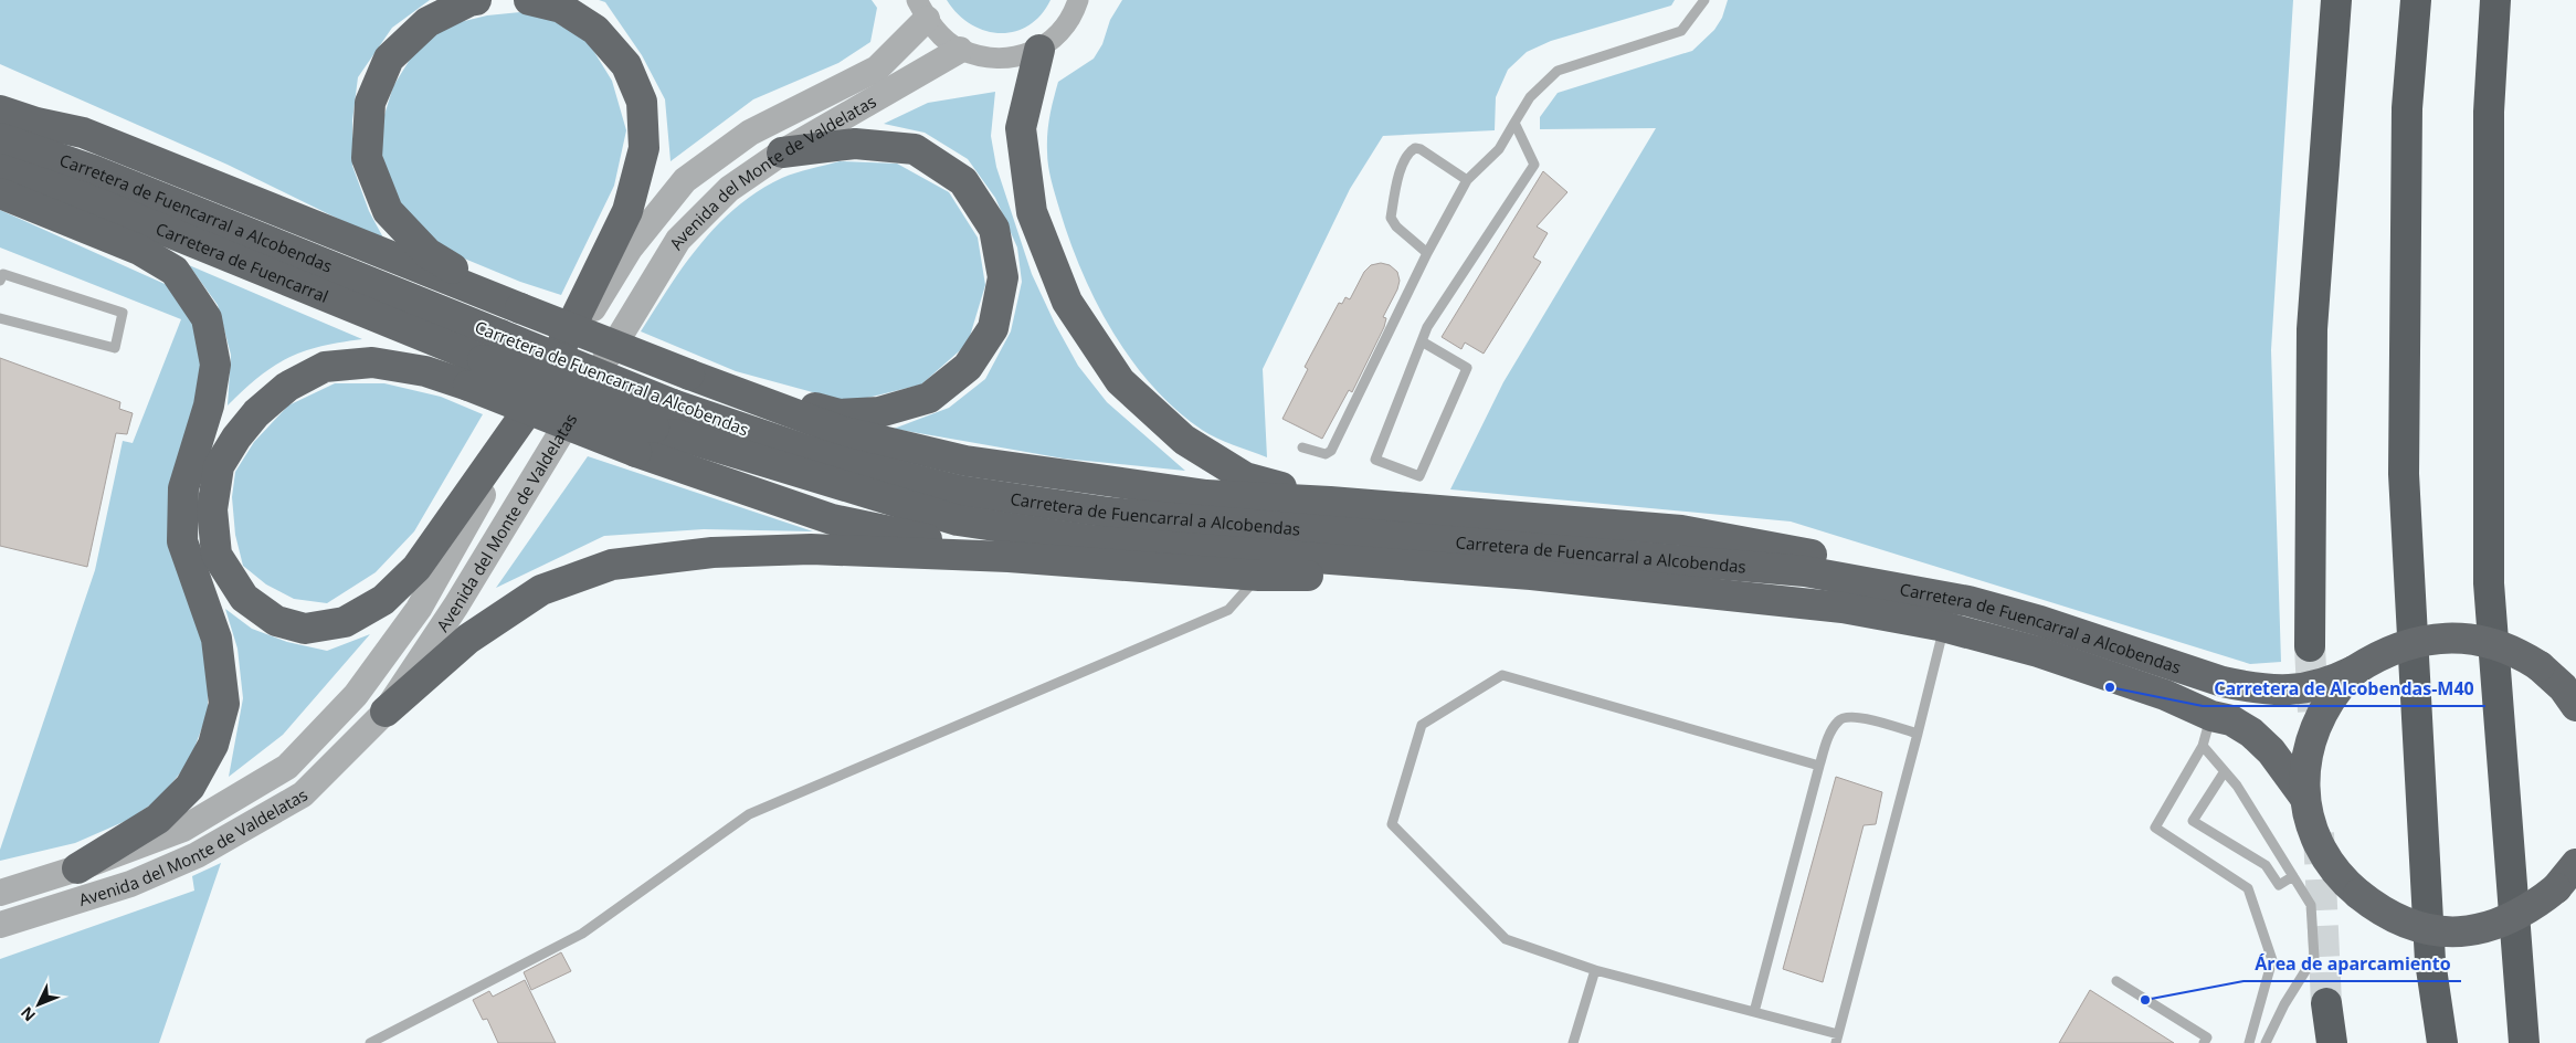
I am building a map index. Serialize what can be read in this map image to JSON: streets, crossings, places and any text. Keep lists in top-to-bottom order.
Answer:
{
  "streets": {
    "highway": ["Carretera de Fuencarral a Alcobendas", "Carretera de Fuencarral"],
    "street": ["Avenida del Monte de Valdelatas"]
  },
  "crossings": [
    ["Carretera de Fuencarral a Alcobendas", "Carretera de Fuencarral"]
  ],
  "places": ["Carretera de Alcobendas-M40", "Área de aparcamiento"],
  "north": "bottom left"
}
